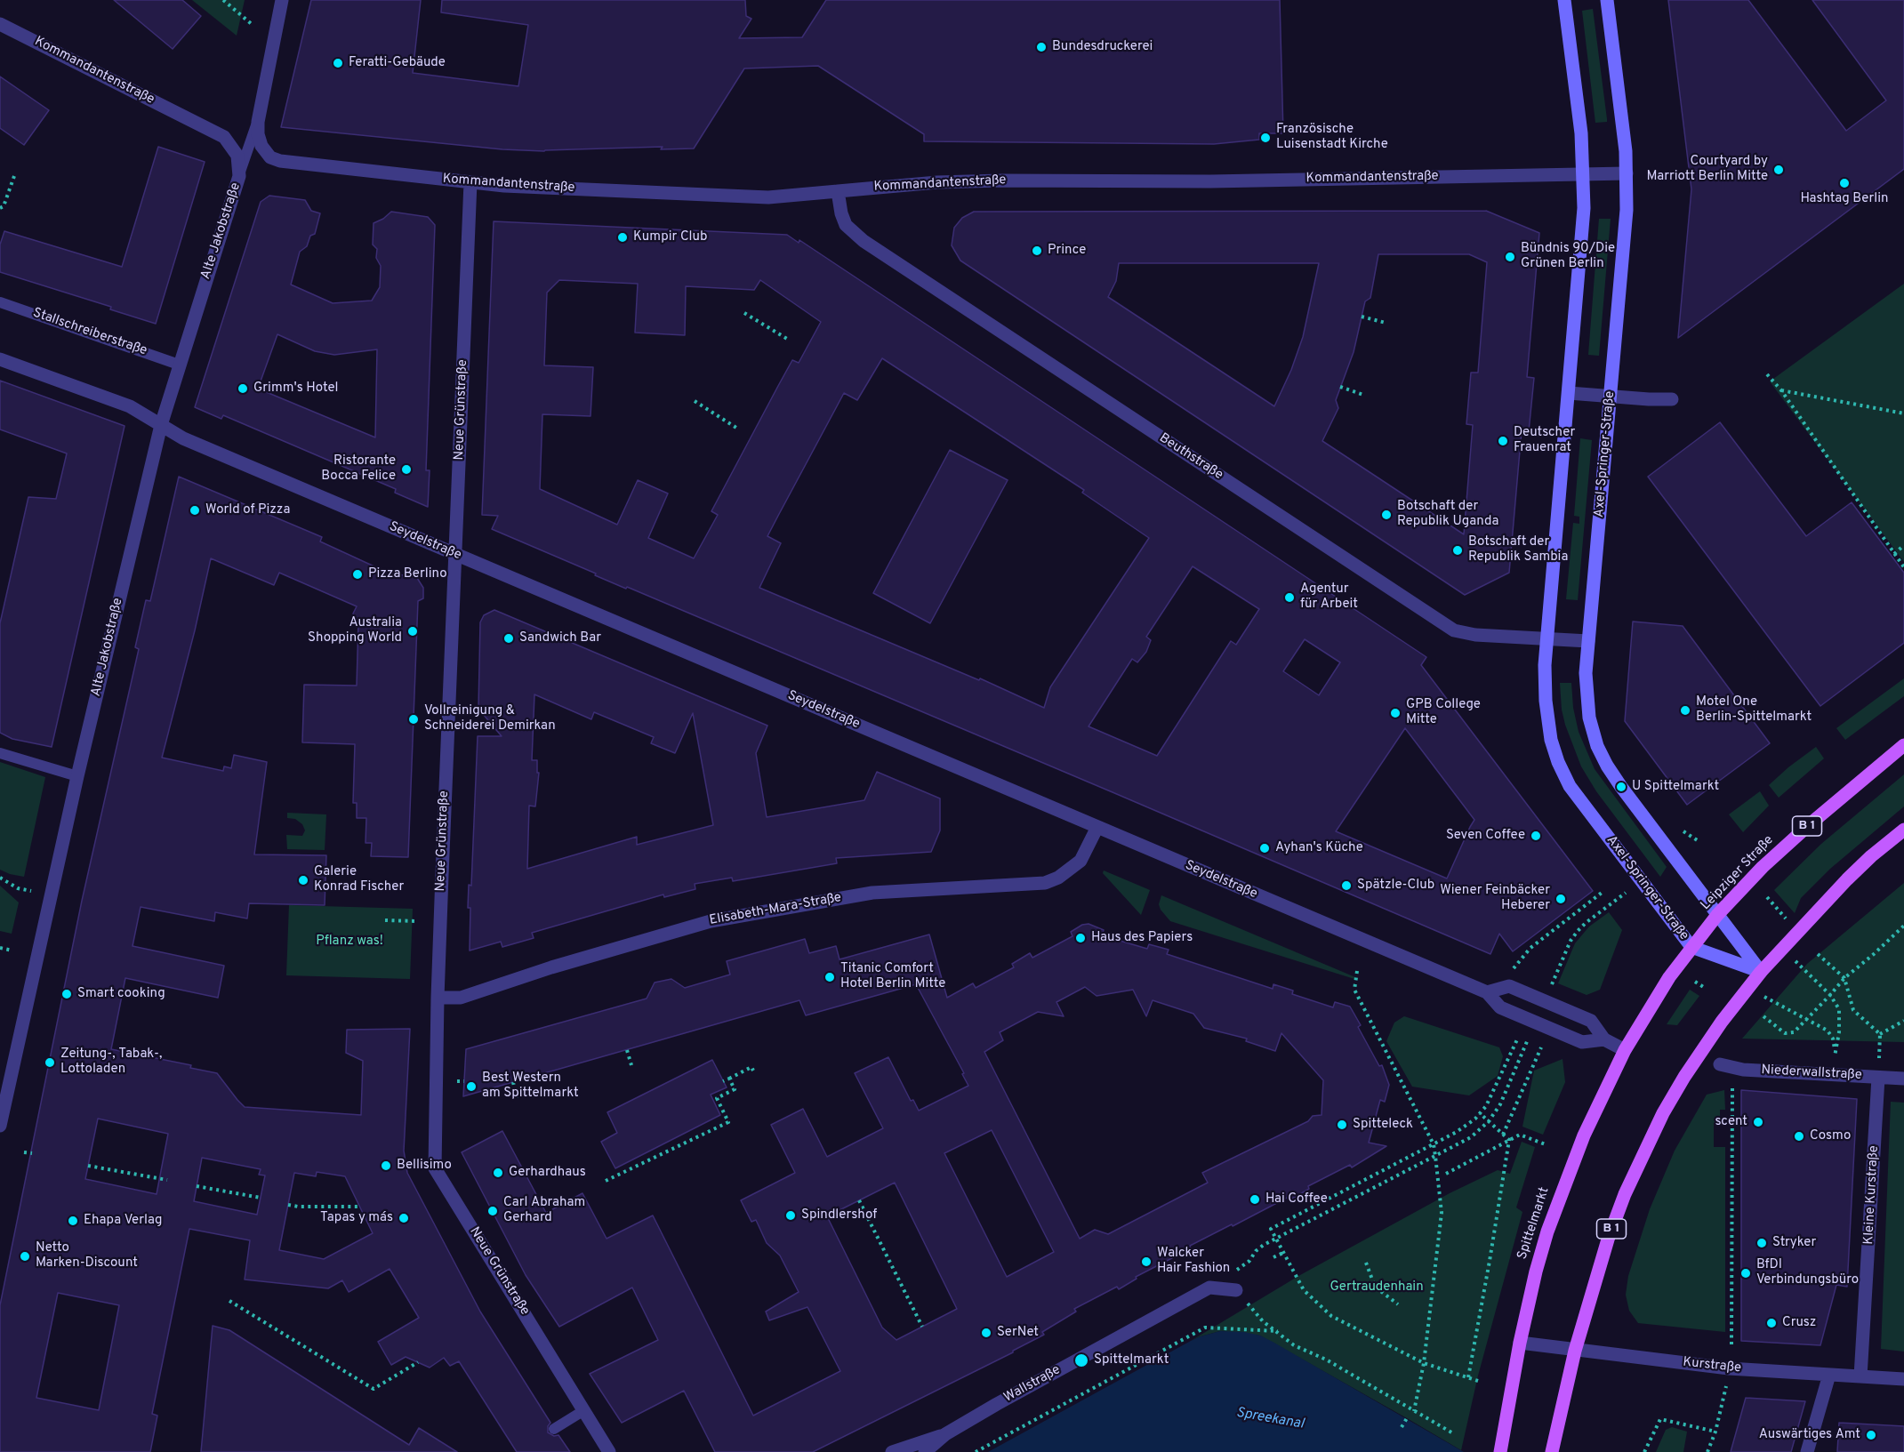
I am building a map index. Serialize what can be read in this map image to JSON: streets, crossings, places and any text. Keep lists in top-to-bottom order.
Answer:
{
  "streets": {
    "main road": [
      "Axel-Springer-Straße",
      "B 1",
      "Leipziger Straße",
      "Spittelmarkt"
    ],
    "street": [
      "Kommandantenstraße",
      "Alte Jakobstraße",
      "Neue Grünstraße",
      "Beuthstraße",
      "Seydelstraße",
      "Elisabeth-Mara-Straße",
      "Niederwallstraße",
      "Kleine Kurstraße",
      "Kurstraße",
      "Wallstraße"
    ],
    "lane": ["Stallschreiberstraße"]
  },
  "crossings": [
    ["Kommandantenstraße", "Alte Jakobstraße"],
    ["Kommandantenstraße", "Neue Grünstraße"],
    ["Kommandantenstraße", "Axel-Springer-Straße"],
    ["Kommandantenstraße", "Beuthstraße"],
    ["Alte Jakobstraße", "Stallschreiberstraße"],
    ["Alte Jakobstraße", "Seydelstraße"],
    ["Neue Grünstraße", "Seydelstraße"],
    ["Neue Grünstraße", "Elisabeth-Mara-Straße"],
    ["Axel-Springer-Straße", "Beuthstraße"],
    ["Axel-Springer-Straße", "B 1"],
    ["Axel-Springer-Straße", "Leipziger Straße"],
    ["Seydelstraße", "Leipziger Straße"],
    ["Seydelstraße", "Elisabeth-Mara-Straße"],
    ["Seydelstraße", "Spittelmarkt"],
    ["B 1", "Kurstraße"],
    ["Leipziger Straße", "Spittelmarkt"],
    ["Niederwallstraße", "Kleine Kurstraße"],
    ["Kleine Kurstraße", "Kurstraße"],
    ["Spittelmarkt", "Kurstraße"]
  ],
  "water": ["Spreekanal"],
  "parks": ["Pflanz was!", "Gertraudenhain"],
  "places": [
    "Bundesdruckerei",
    "Feratti-Gebäude",
    "Französische Luisenstadt Kirche",
    "Courtyard by Marriott Berlin Mitte",
    "Hashtag Berlin",
    "Kumpir Club",
    "Prince",
    "Bündnis 90/Die Grünen Berlin",
    "Grimm's Hotel",
    "Deutscher Frauenrat",
    "Ristorante Bocca Felice",
    "World of Pizza",
    "Botschaft der Republik Uganda",
    "Botschaft der Republik Sambia",
    "Pizza Berlino",
    "Agentur für Arbeit",
    "Australia Shopping World",
    "Sandwich Bar",
    "Motel One Berlin-Spittelmarkt",
    "GPB College Mitte",
    "Vollreinigung & Schneiderei Demirkan",
    "U Spittelmarkt",
    "Seven Coffee",
    "Ayhan's Küche",
    "Galerie Konrad Fischer",
    "Spätzle-Club",
    "Wiener Feinbäcker Heberer",
    "Haus des Papiers",
    "Titanic Comfort Hotel Berlin Mitte",
    "Smart cooking",
    "Zeitung-, Tabak-, Lottoladen",
    "Best Western am Spittelmarkt",
    "scent",
    "Spitteleck",
    "Cosmo",
    "Bellisimo",
    "Gerhardhaus",
    "Hai Coffee",
    "Carl Abraham Gerhard",
    "Spindlershof",
    "Tapas y más",
    "Ehapa Verlag",
    "Stryker",
    "Netto Marken-Discount",
    "Walcker Hair Fashion",
    "BfDI Verbindungsbüro",
    "Crusz",
    "SerNet",
    "Spittelmarkt",
    "Auswärtiges Amt"
  ]
}
